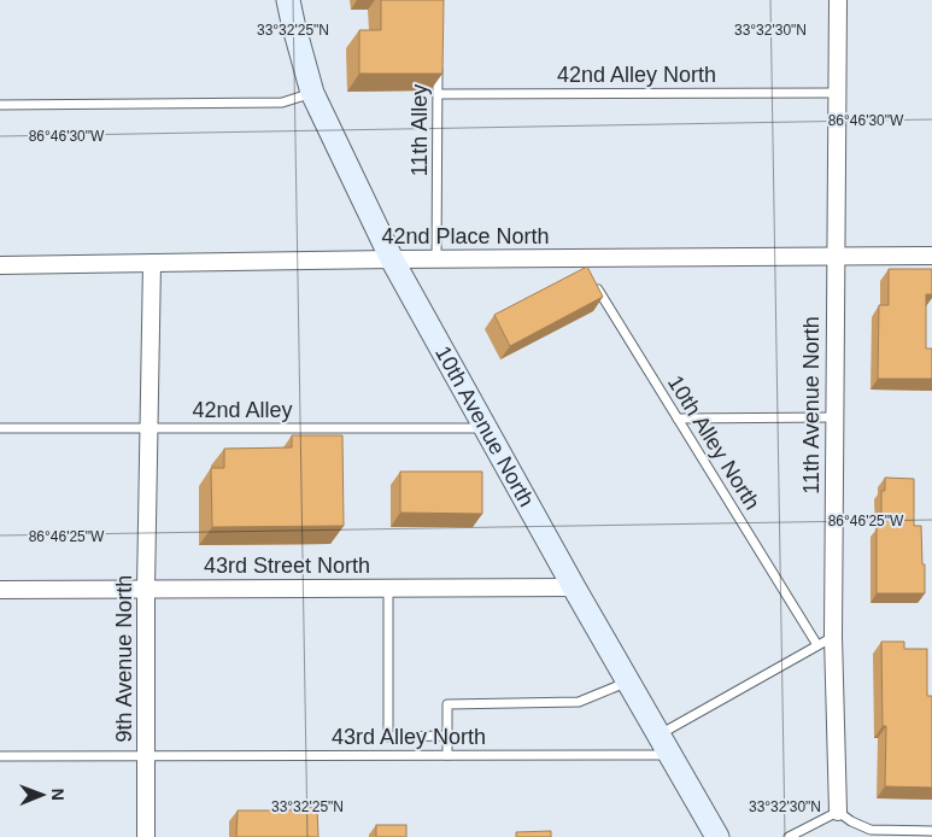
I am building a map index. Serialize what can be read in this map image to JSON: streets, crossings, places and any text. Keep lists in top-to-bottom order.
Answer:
{
  "streets": {
    "street": [
      "42nd Place North",
      "11th Avenue North",
      "10th Avenue North",
      "43rd Street North",
      "9th Avenue North"
    ],
    "lane": [
      "42nd Alley North",
      "11th Alley",
      "42nd Alley",
      "10th Alley North",
      "43rd Alley North"
    ]
  },
  "crossings": [
    ["42nd Alley North", "11th Alley"],
    ["42nd Alley North", "11th Avenue North"],
    ["11th Alley", "42nd Place North"],
    ["42nd Place North", "11th Avenue North"],
    ["42nd Place North", "10th Avenue North"],
    ["42nd Place North", "9th Avenue North"],
    ["11th Avenue North", "10th Alley North"],
    ["42nd Alley", "10th Avenue North"],
    ["42nd Alley", "9th Avenue North"],
    ["10th Avenue North", "43rd Street North"],
    ["10th Avenue North", "43rd Alley North"],
    ["43rd Street North", "9th Avenue North"],
    ["9th Avenue North", "43rd Alley North"]
  ],
  "north": "right",
  "coordinates": [
    "33°32'25\"N",
    "33°32'30\"N",
    "86°46'30\"W",
    "86°46'25\"W"
  ]
}
